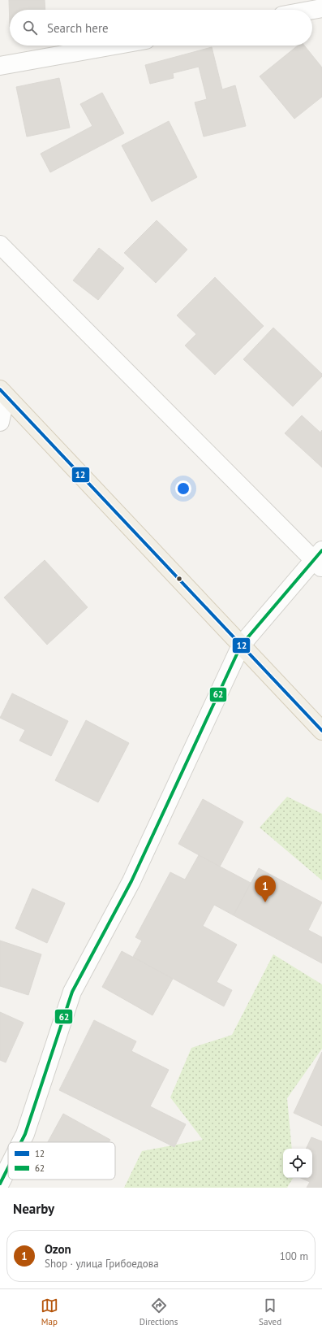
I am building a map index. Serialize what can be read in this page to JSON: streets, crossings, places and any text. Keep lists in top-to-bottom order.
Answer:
{
  "lines": ["transit line 12", "transit line 62"],
  "legend": ["12", "62"],
  "page": {
    "search": "Search here",
    "pins": "1",
    "heading": "Nearby",
    "list": [
      {
        "mark": "1",
        "name": "Ozon",
        "note": "Shop · улица Грибоедова",
        "value": "100 m"
      }
    ],
    "nav": ["Map", "Directions", "Saved"]
  }
}
